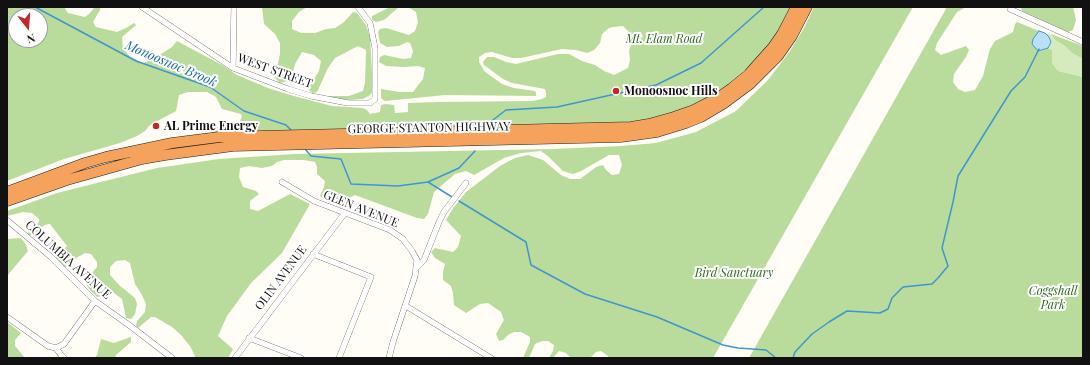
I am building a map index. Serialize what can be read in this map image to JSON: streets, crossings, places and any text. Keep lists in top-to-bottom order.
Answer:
{
  "streets": {
    "highway": ["GEORGE STANTON HIGHWAY"],
    "street": [
      "WEST STREET",
      "GLEN AVENUE",
      "COLUMBIA AVENUE",
      "OLIN AVENUE"
    ]
  },
  "crossings": [
    ["GLEN AVENUE", "OLIN AVENUE"]
  ],
  "water": ["Monoosnoc Brook"],
  "parks": ["Mt. Elam Road", "Bird Sanctuary", "Coggshall Park"],
  "places": ["Monoosnoc Hills", "AL Prime Energy"],
  "north": "bottom"
}
